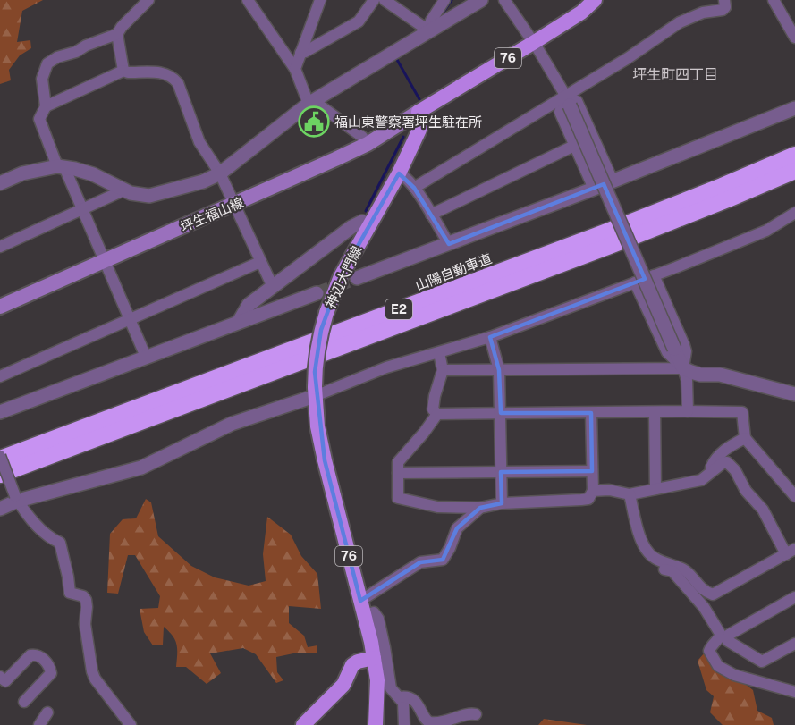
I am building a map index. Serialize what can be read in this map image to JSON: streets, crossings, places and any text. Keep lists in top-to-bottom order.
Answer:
{
  "streets": {
    "highway": ["山陽自動車道", "E2"],
    "main road": ["76", "坪生福山線", "神辺大門線"]
  },
  "crossings": [
    ["76", "坪生福山線"],
    ["76", "神辺大門線"],
    ["坪生福山線", "神辺大門線"]
  ],
  "districts": ["坪生町四丁目"],
  "places": {
    "public building": ["福山東警察署坪生駐在所"]
  }
}
